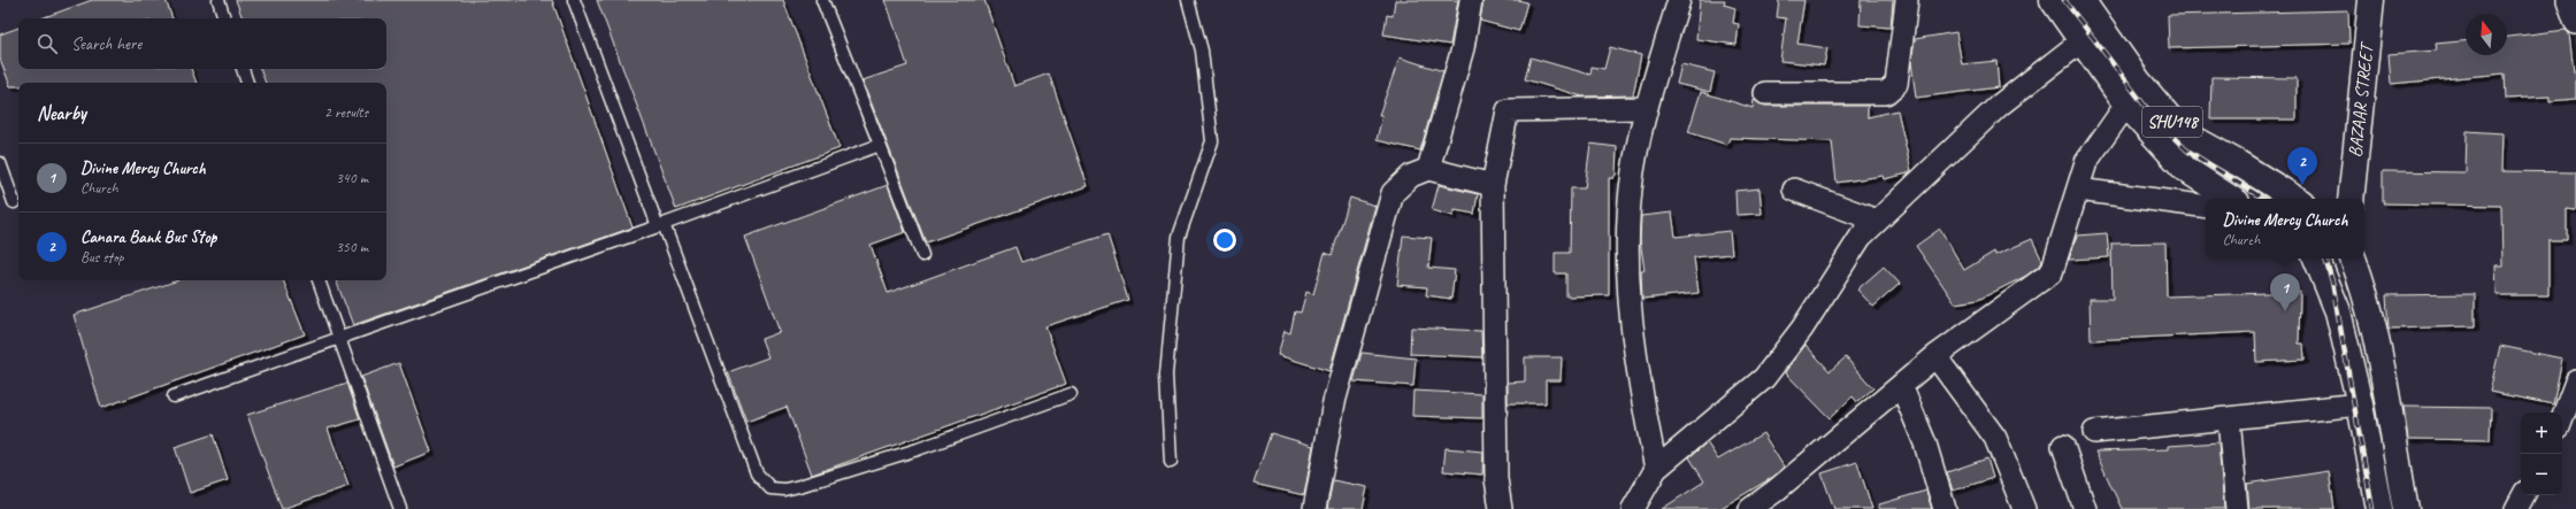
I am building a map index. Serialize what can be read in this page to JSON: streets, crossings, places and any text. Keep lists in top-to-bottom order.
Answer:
{
  "streets": {
    "main road": ["BAZAAR STREET", "SHU148"]
  },
  "north": "top",
  "page": {
    "search": "Search here",
    "heading": ["Nearby", "2 results"],
    "list": [
      {
        "mark": "1",
        "name": "Divine Mercy Church",
        "note": "Church",
        "value": "340 m"
      },
      {
        "mark": "2",
        "name": "Canara Bank Bus Stop",
        "note": "Bus stop",
        "value": "350 m"
      }
    ],
    "pins": ["2", "1"],
    "popup": ["Divine Mercy Church", "Church"],
    "map_buttons": ["+", "−"]
  }
}
